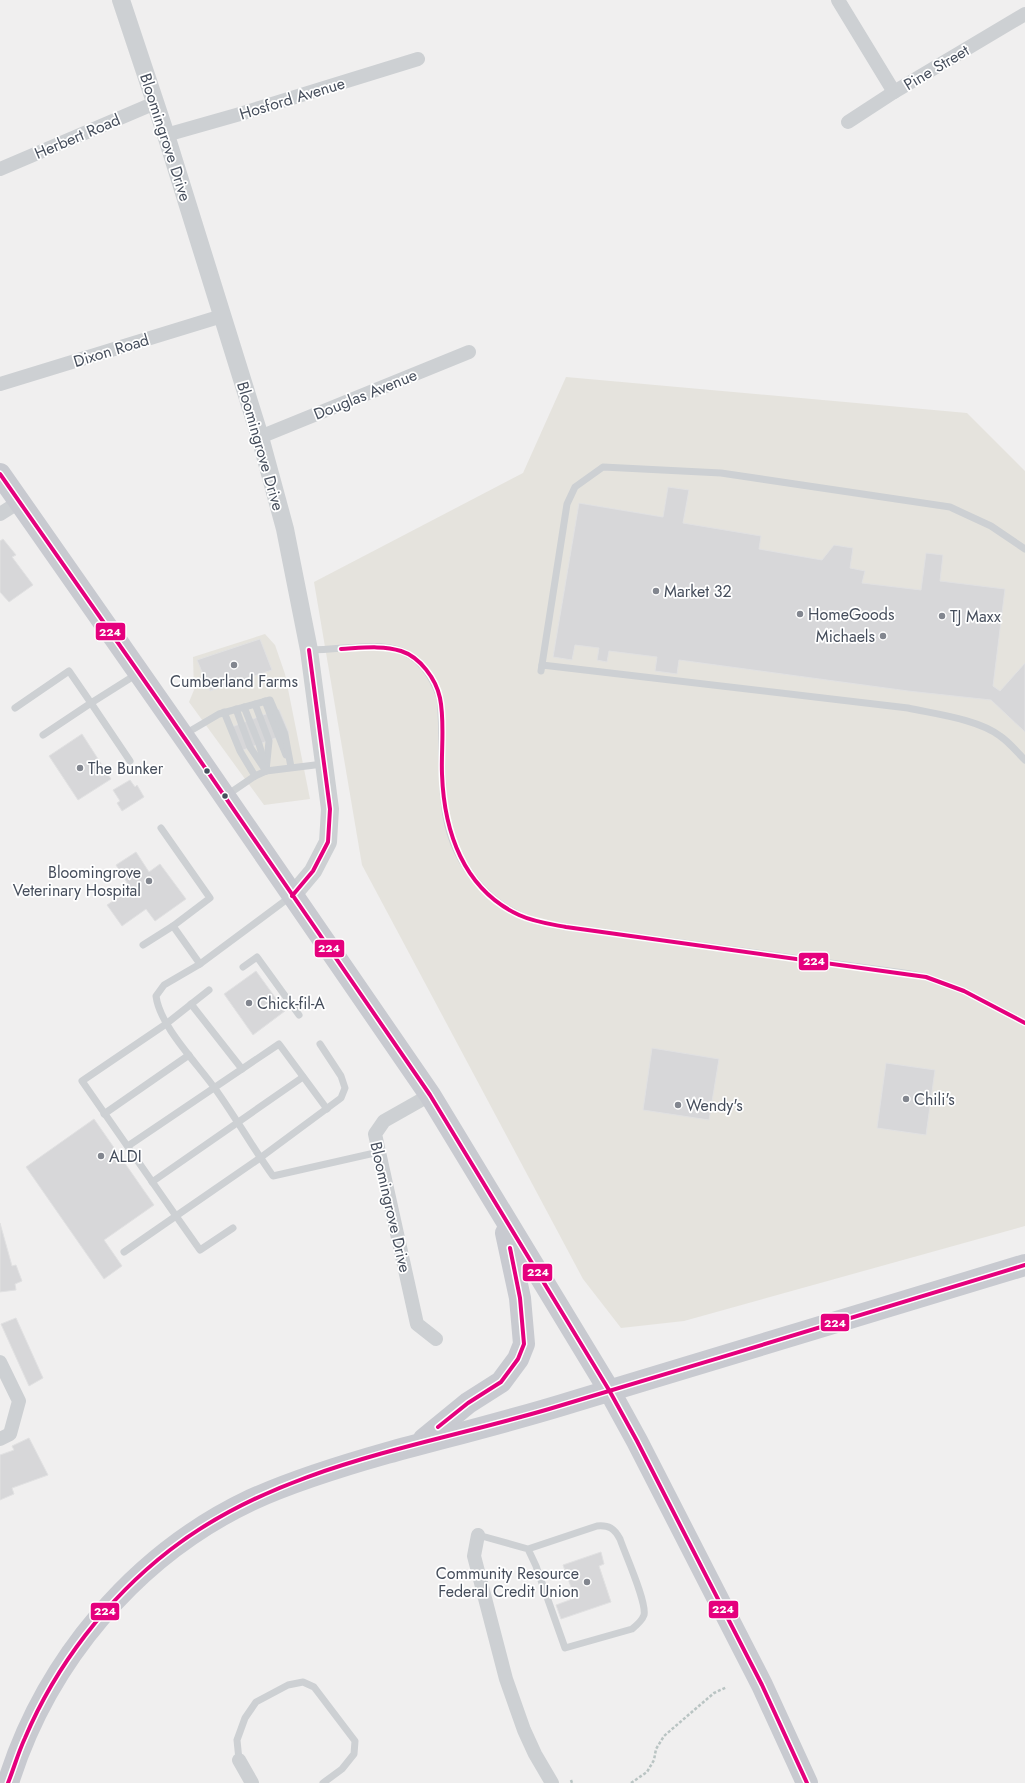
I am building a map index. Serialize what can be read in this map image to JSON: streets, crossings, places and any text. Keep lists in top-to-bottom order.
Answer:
{
  "streets": {
    "street": [
      "Pine Street",
      "Hosford Avenue",
      "Herbert Road",
      "Bloomingrove Drive",
      "Dixon Road",
      "Douglas Avenue"
    ]
  },
  "crossings": [
    ["Hosford Avenue", "Bloomingrove Drive"],
    ["Herbert Road", "Bloomingrove Drive"],
    ["Bloomingrove Drive", "Dixon Road"],
    ["Bloomingrove Drive", "Douglas Avenue"]
  ],
  "places": [
    "Market 32",
    "HomeGoods",
    "TJ Maxx",
    "Michaels",
    "Cumberland Farms",
    "The Bunker",
    "Bloomingrove Veterinary Hospital",
    "Chick-fil-A",
    "Chili's",
    "Wendy's",
    "ALDI",
    "Community Resource Federal Credit Union"
  ],
  "lines": ["transit line 224"]
}
